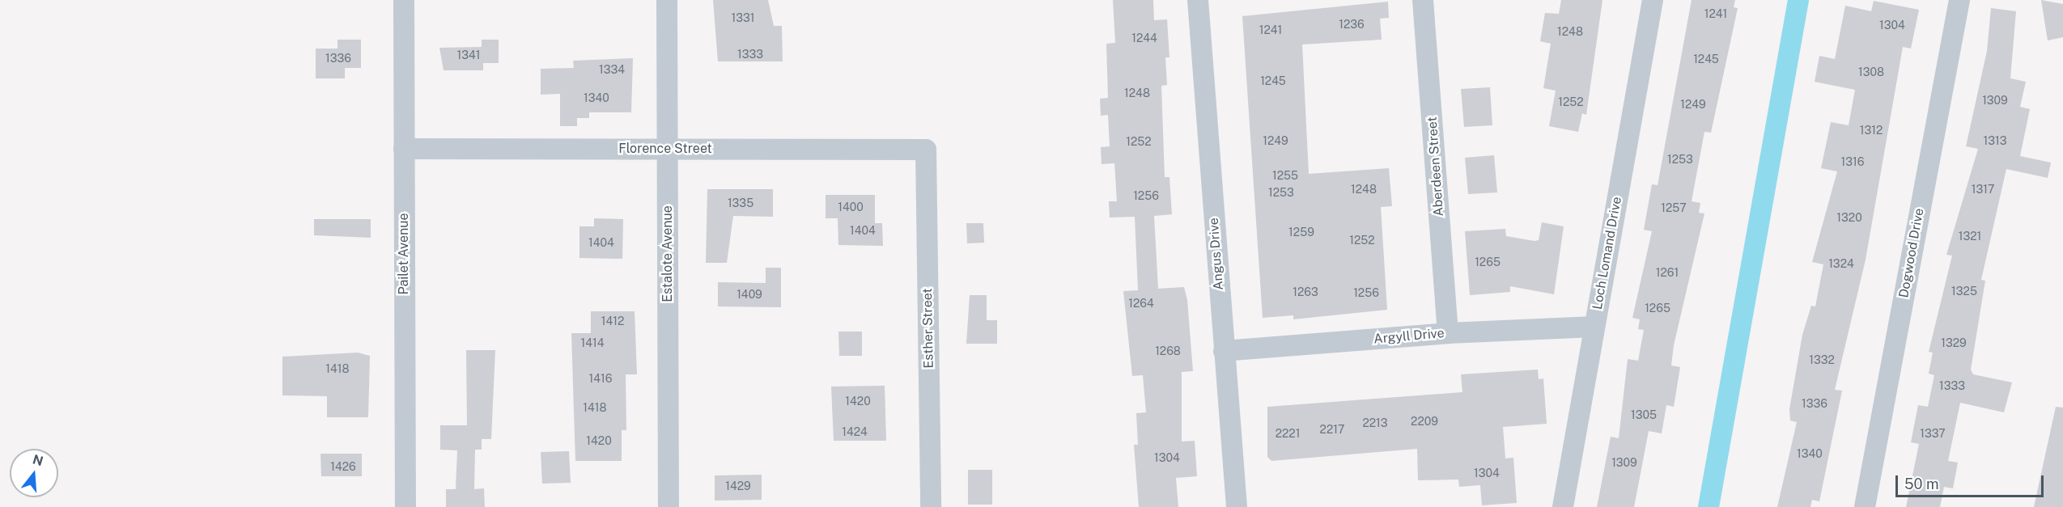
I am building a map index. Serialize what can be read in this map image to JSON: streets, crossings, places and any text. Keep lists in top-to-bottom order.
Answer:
{
  "streets": {
    "street": [
      "Florence Street",
      "Aberdeen Street",
      "Loch Lomand Drive",
      "Dogwood Drive",
      "Pailet Avenue",
      "Estalote Avenue",
      "Angus Drive",
      "Esther Street",
      "Argyll Drive"
    ]
  },
  "crossings": [
    ["Florence Street", "Pailet Avenue"],
    ["Florence Street", "Estalote Avenue"],
    ["Florence Street", "Esther Street"],
    ["Aberdeen Street", "Argyll Drive"],
    ["Loch Lomand Drive", "Argyll Drive"],
    ["Angus Drive", "Argyll Drive"]
  ],
  "house_numbers": [
    "1241",
    "1331",
    "1236",
    "1304",
    "1241",
    "1248",
    "1244",
    "1333",
    "1341",
    "1336",
    "1245",
    "1334",
    "1308",
    "1245",
    "1248",
    "1340",
    "1309",
    "1252",
    "1249",
    "1312",
    "1249",
    "1313",
    "1252",
    "1253",
    "1316",
    "1255",
    "1248",
    "1317",
    "1253",
    "1256",
    "1335",
    "1400",
    "1257",
    "1320",
    "1404",
    "1259",
    "1321",
    "1252",
    "1404",
    "1265",
    "1324",
    "1261",
    "1325",
    "1263",
    "1256",
    "1409",
    "1264",
    "1265",
    "1412",
    "1414",
    "1329",
    "1268",
    "1332",
    "1418",
    "1416",
    "1333",
    "1420",
    "1336",
    "1418",
    "1305",
    "2209",
    "2213",
    "2217",
    "1424",
    "2221",
    "1337",
    "1420",
    "1340",
    "1304",
    "1309",
    "1426",
    "1304",
    "1429"
  ],
  "scale_bar": "50 m",
  "north": "top"
}
